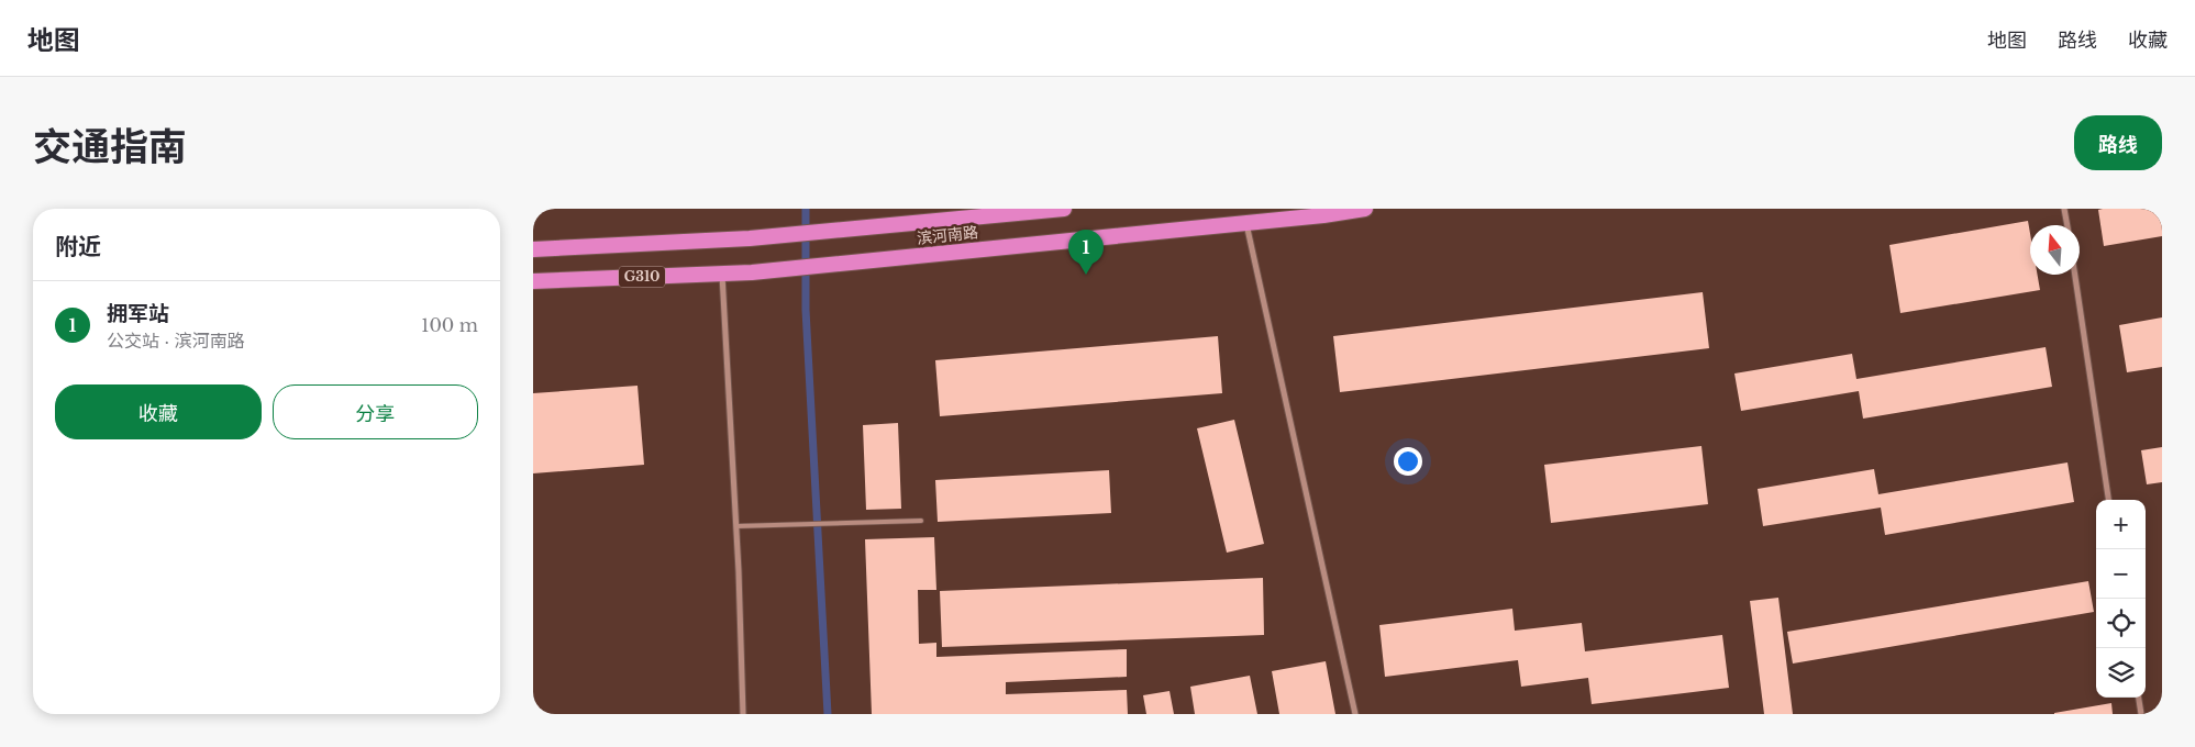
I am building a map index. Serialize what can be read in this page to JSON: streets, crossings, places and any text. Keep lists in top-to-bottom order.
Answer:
{
  "streets": {
    "highway": ["滨河南路", "G310"]
  },
  "north": "top",
  "page": {
    "header": "地图",
    "nav": ["地图", "路线", "收藏"],
    "title": "交通指南",
    "buttons": [
      "路线",
      ["收藏", "分享"]
    ],
    "heading": "附近",
    "pins": "1",
    "list": [
      {
        "mark": "1",
        "name": "拥军站",
        "note": "公交站 · 滨河南路",
        "value": "100 m"
      }
    ],
    "map_buttons": ["+", "−"]
  }
}
